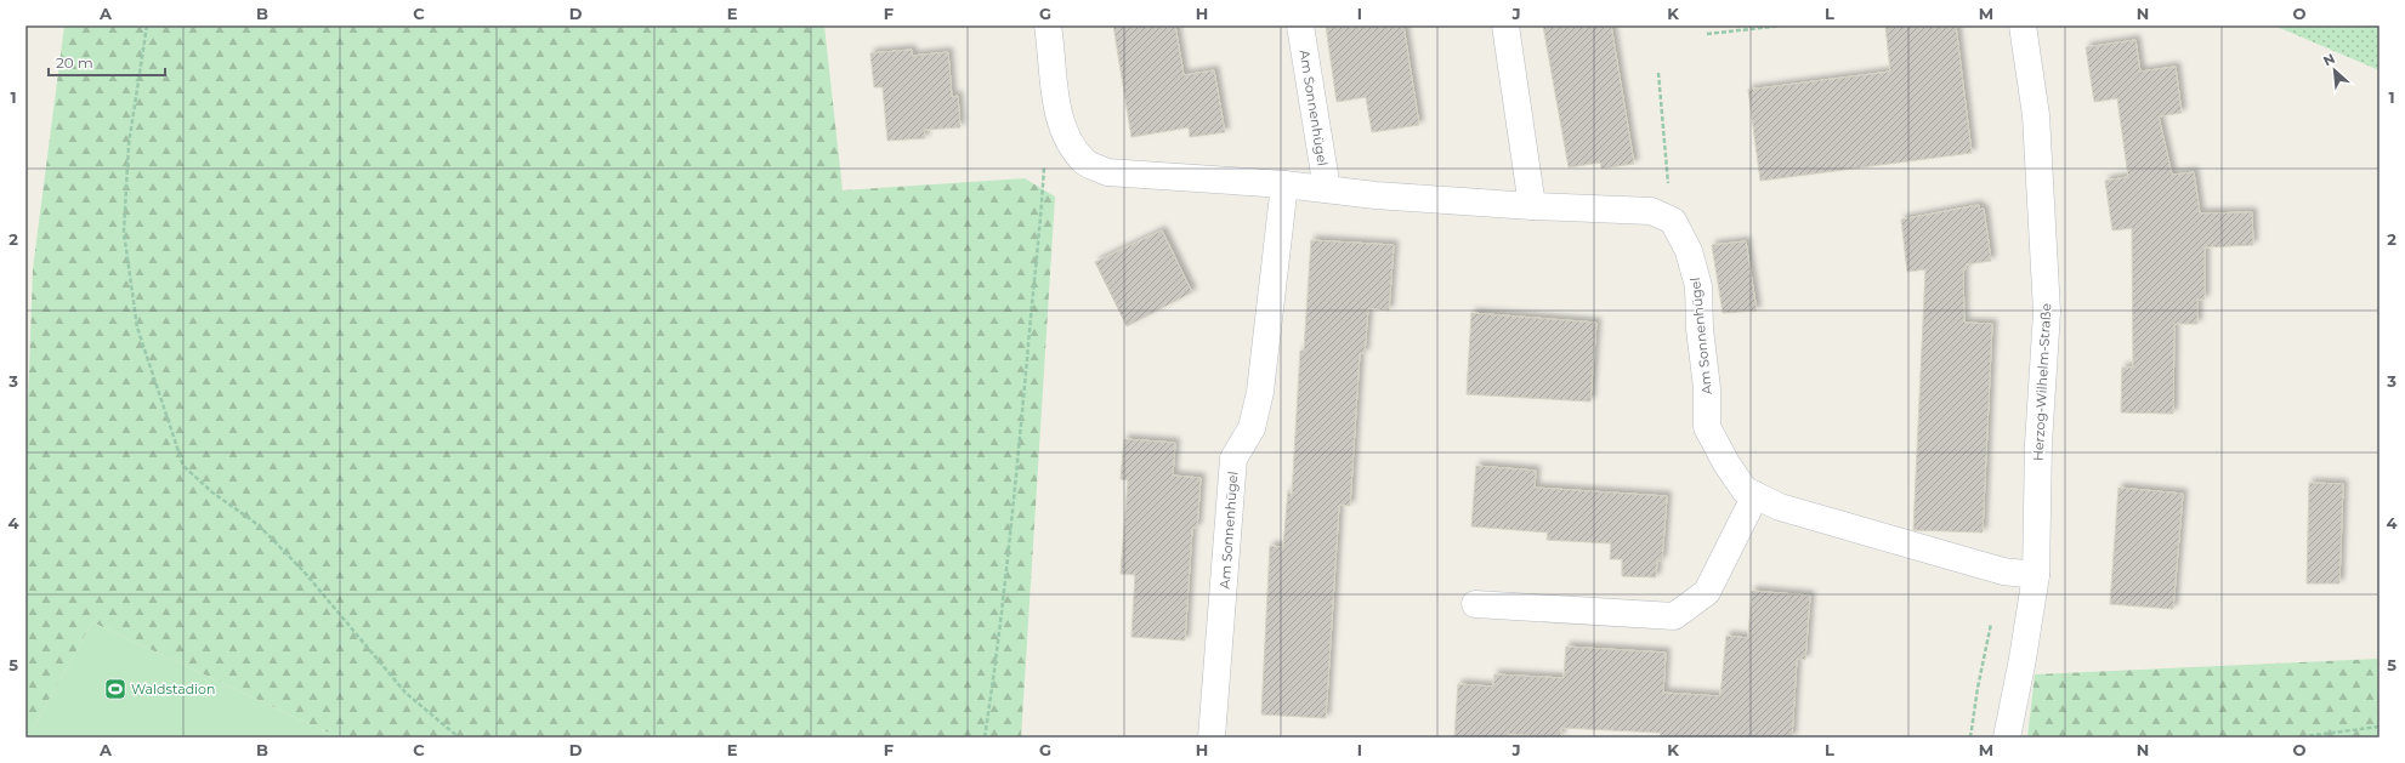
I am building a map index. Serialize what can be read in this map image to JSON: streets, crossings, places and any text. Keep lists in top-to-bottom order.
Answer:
{
  "streets": {
    "street": ["Am Sonnenhügel", "Herzog-Wilhelm-Straße"]
  },
  "crossings": [
    ["Am Sonnenhügel", "Herzog-Wilhelm-Straße"]
  ],
  "places": {
    "sports": ["Waldstadion"]
  },
  "scale_bar": "20 m",
  "north": "top left",
  "grid": {
    "columns": [
      "A",
      "B",
      "C",
      "D",
      "E",
      "F",
      "G",
      "H",
      "I",
      "J",
      "K",
      "L",
      "M",
      "N",
      "O"
    ],
    "rows": [
      "1",
      "2",
      "3",
      "4",
      "5"
    ]
  }
}
